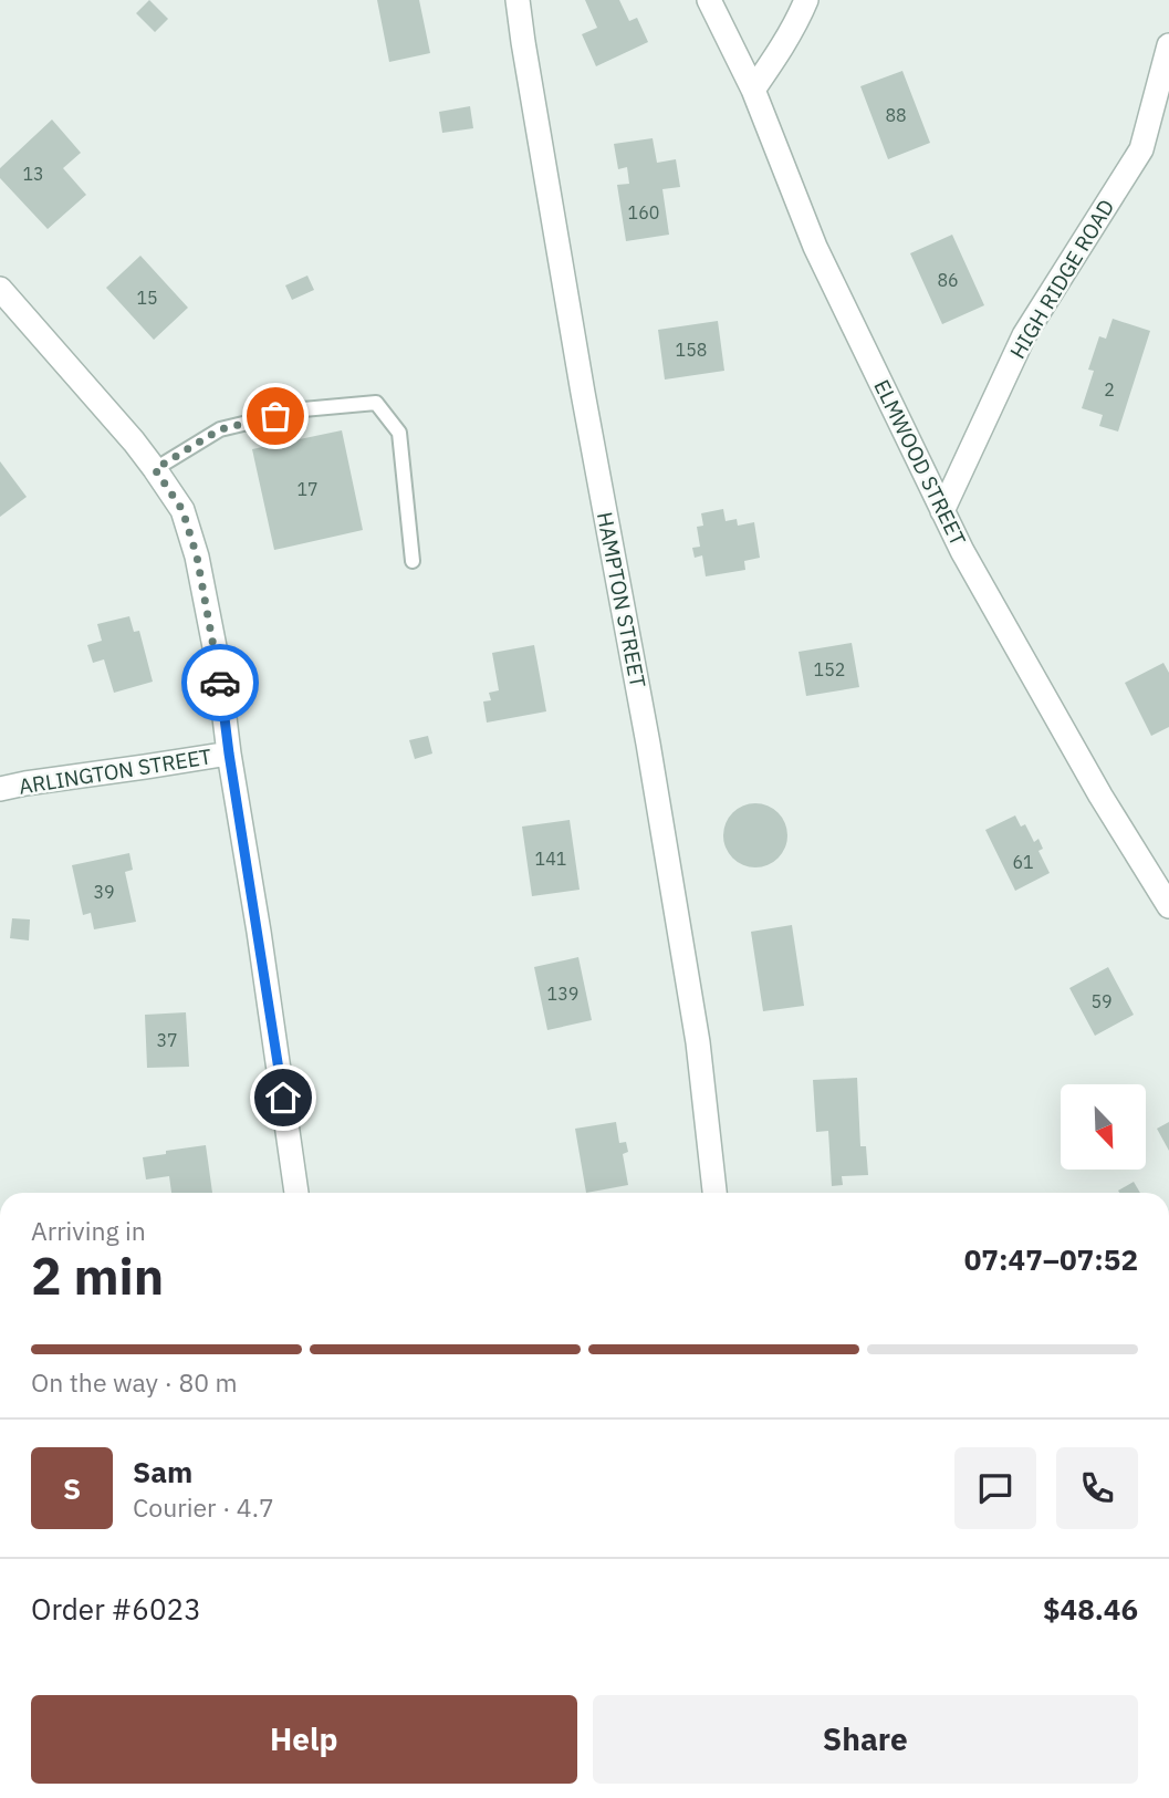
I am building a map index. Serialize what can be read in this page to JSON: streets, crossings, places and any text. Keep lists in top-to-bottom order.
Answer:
{
  "streets": {
    "street": [
      "HIGH RIDGE ROAD",
      "ELMWOOD STREET",
      "HAMPTON STREET",
      "ARLINGTON STREET"
    ]
  },
  "crossings": [
    ["HIGH RIDGE ROAD", "ELMWOOD STREET"]
  ],
  "house_numbers": [
    "88",
    "13",
    "160",
    "86",
    "15",
    "158",
    "2",
    "17",
    "152",
    "141",
    "61",
    "39",
    "139",
    "59",
    "37"
  ],
  "north": "bottom right",
  "page": {
    "heading": ["2 min", "Arriving in", "07:47–07:52"],
    "panel": [
      "Sam",
      "Courier · 4.7",
      "Order #6023",
      "$48.46"
    ],
    "bar": "On the way · 80 m",
    "round": "S",
    "buttons": ["Help", "Share"]
  }
}
